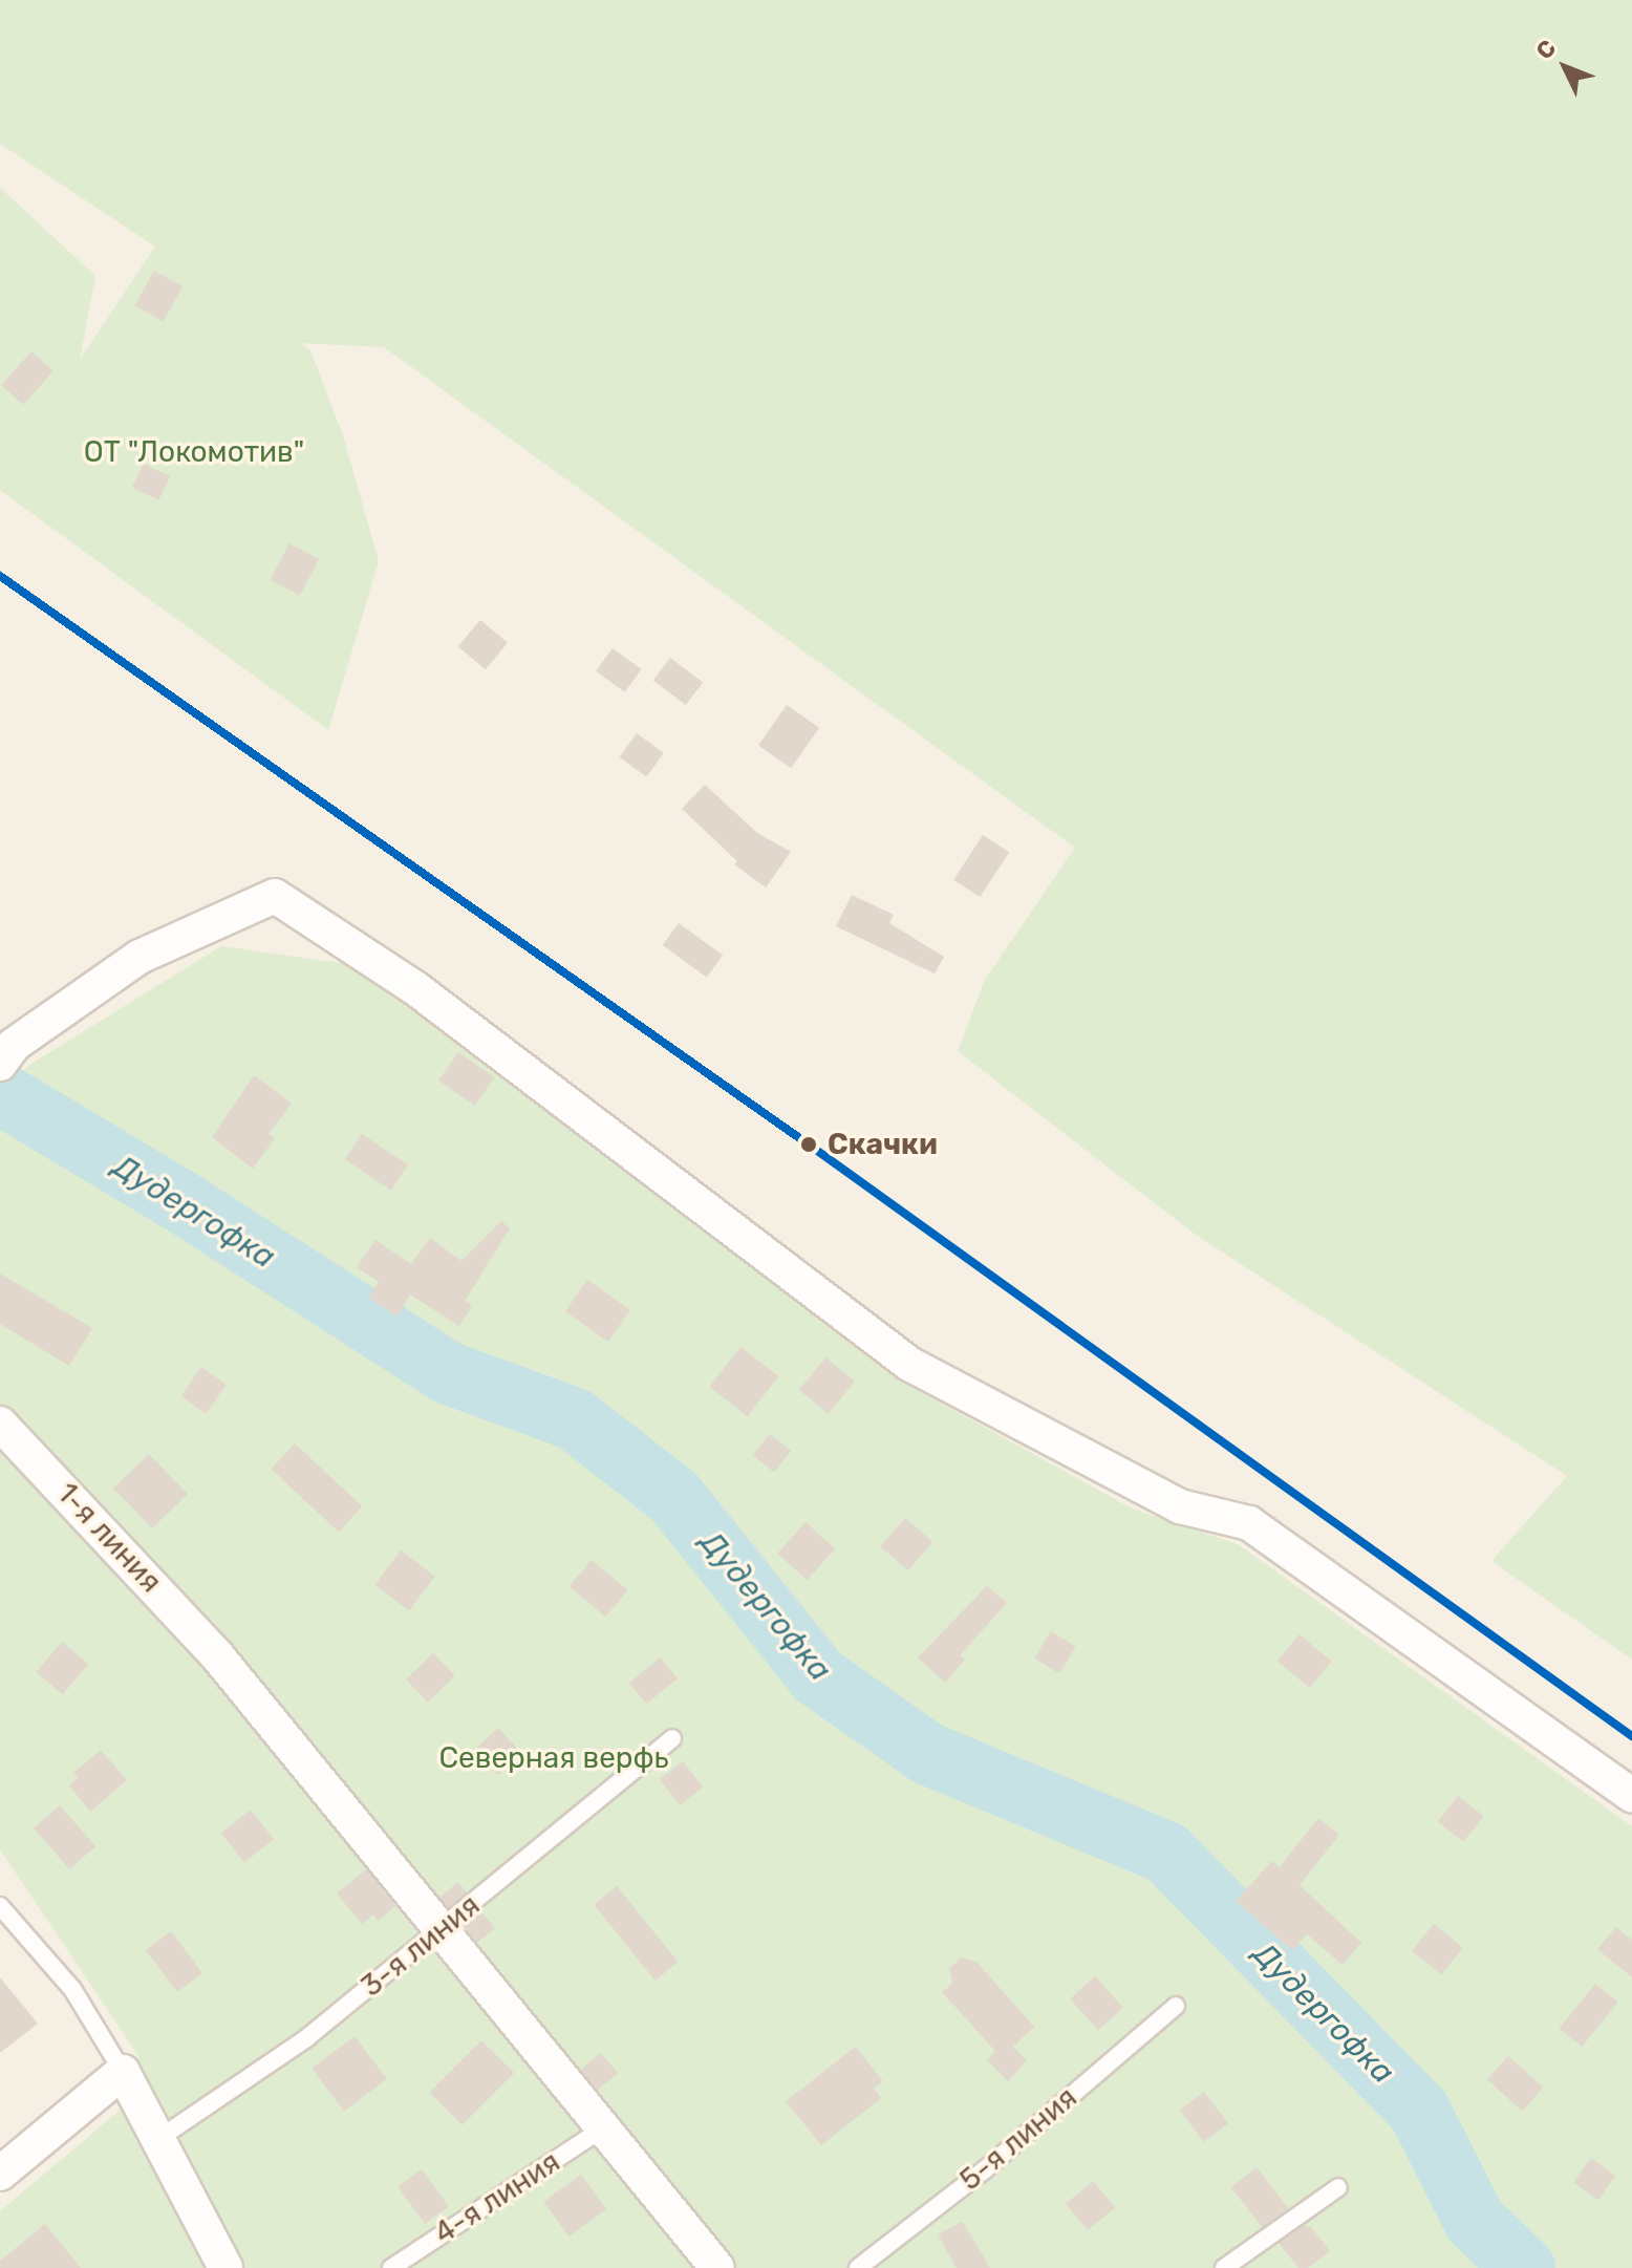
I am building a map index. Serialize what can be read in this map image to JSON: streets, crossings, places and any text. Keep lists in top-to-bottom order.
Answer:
{
  "streets": {
    "street": ["1-я линия"],
    "lane": ["3-я линия", "5-я линия", "4-я линия"]
  },
  "crossings": [
    ["1-я линия", "3-я линия"],
    ["1-я линия", "4-я линия"]
  ],
  "water": ["Дудергофка"],
  "parks": ["ОТ \"Локомотив\"", "Северная верфь"],
  "places": ["Скачки"],
  "north": "top left"
}
